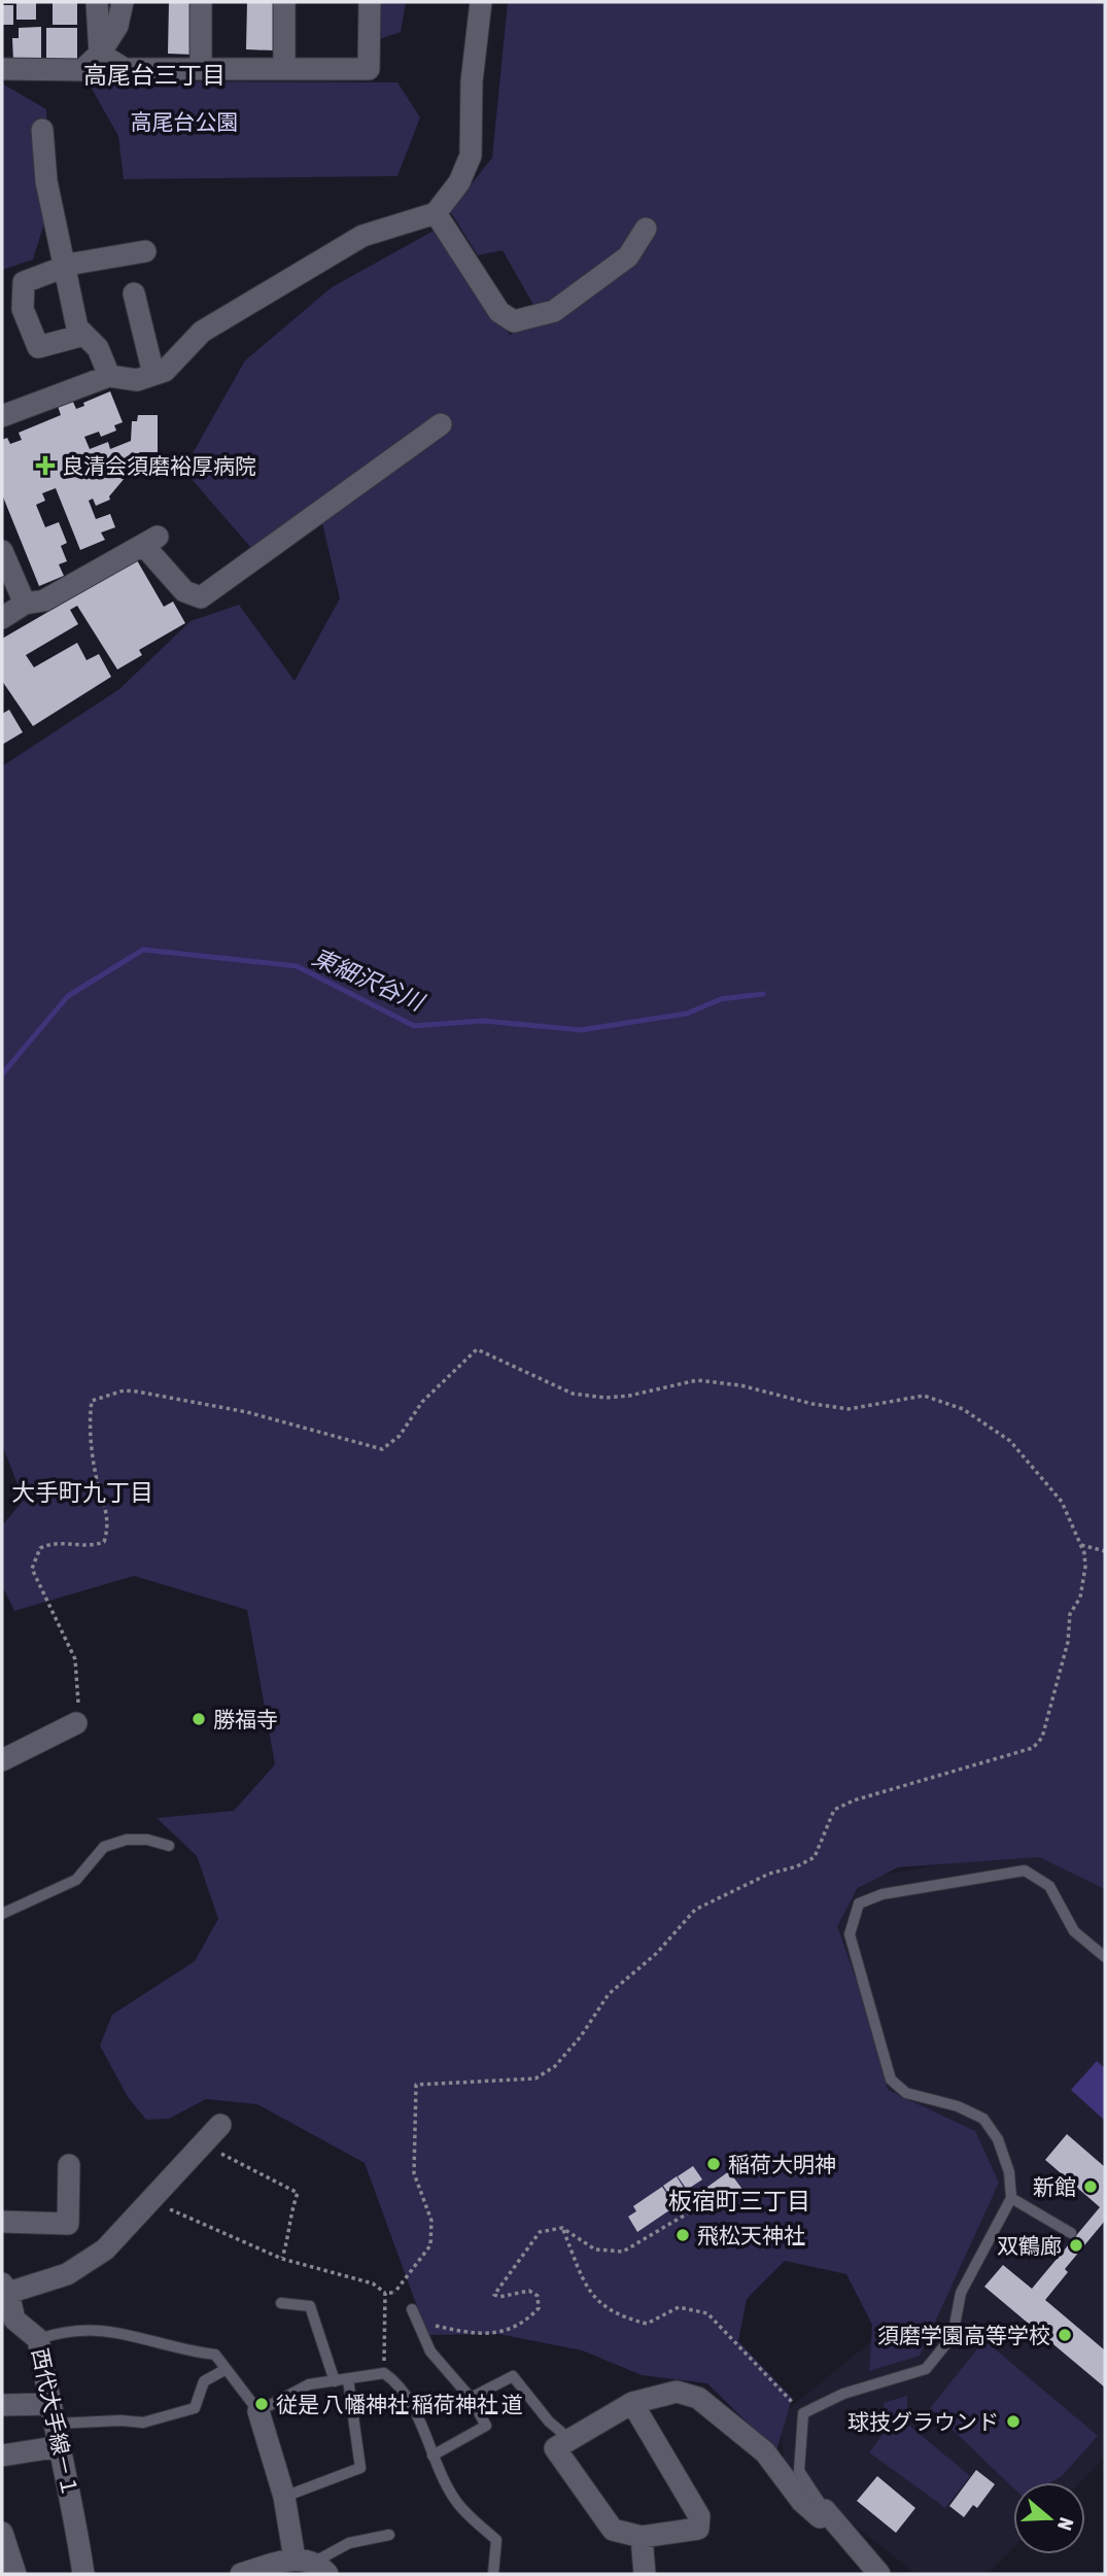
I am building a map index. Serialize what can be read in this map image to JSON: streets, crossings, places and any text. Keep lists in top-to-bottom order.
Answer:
{
  "streets": {
    "street": ["西代大手線－１"]
  },
  "districts": ["高尾台三丁目", "大手町九丁目", "板宿町三丁目"],
  "water": ["東細沢谷川"],
  "parks": ["高尾台公園"],
  "places": {
    "health": ["良清会須磨裕厚病院"],
    "other": [
      "勝福寺",
      "稲荷大明神",
      "新館",
      "飛松天神社",
      "双鶴廊",
      "須磨学園高等学校",
      "従是 八幡神社 稲荷神社 道",
      "球技グラウンド"
    ]
  },
  "north": "right"
}
